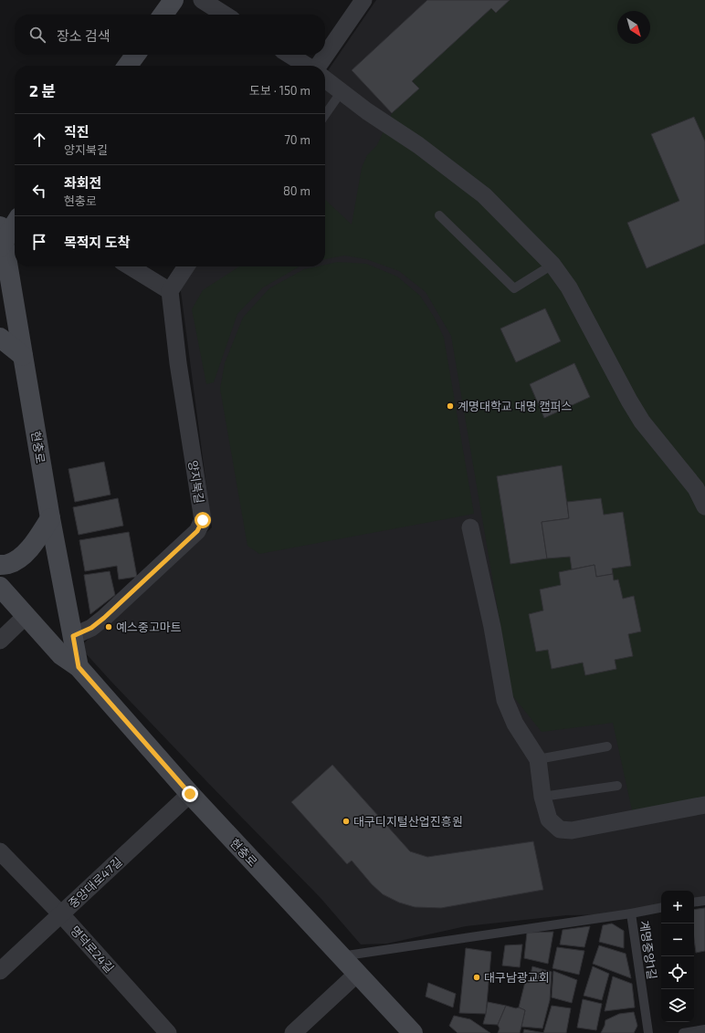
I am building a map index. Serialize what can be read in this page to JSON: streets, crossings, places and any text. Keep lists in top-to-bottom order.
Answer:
{
  "streets": {
    "main road": ["현충로"],
    "street": ["양지북길", "중앙대로47길", "명덕로24길"],
    "lane": ["계명중앙1길"]
  },
  "crossings": [
    ["현충로", "양지북길"],
    ["현충로", "중앙대로47길"],
    ["중앙대로47길", "명덕로24길"]
  ],
  "places": [
    "계명대학교 대명 캠퍼스",
    "예스중고마트",
    "대구디지털산업진흥원",
    "대구남광교회"
  ],
  "north": "bottom right",
  "page": {
    "search": "장소 검색",
    "heading": ["2 분", "도보 · 150 m"],
    "list": [
      ["직진", "양지북길", "70 m"],
      ["좌회전", "현충로", "80 m"],
      "목적지 도착"
    ],
    "map_buttons": ["+", "−"]
  }
}
